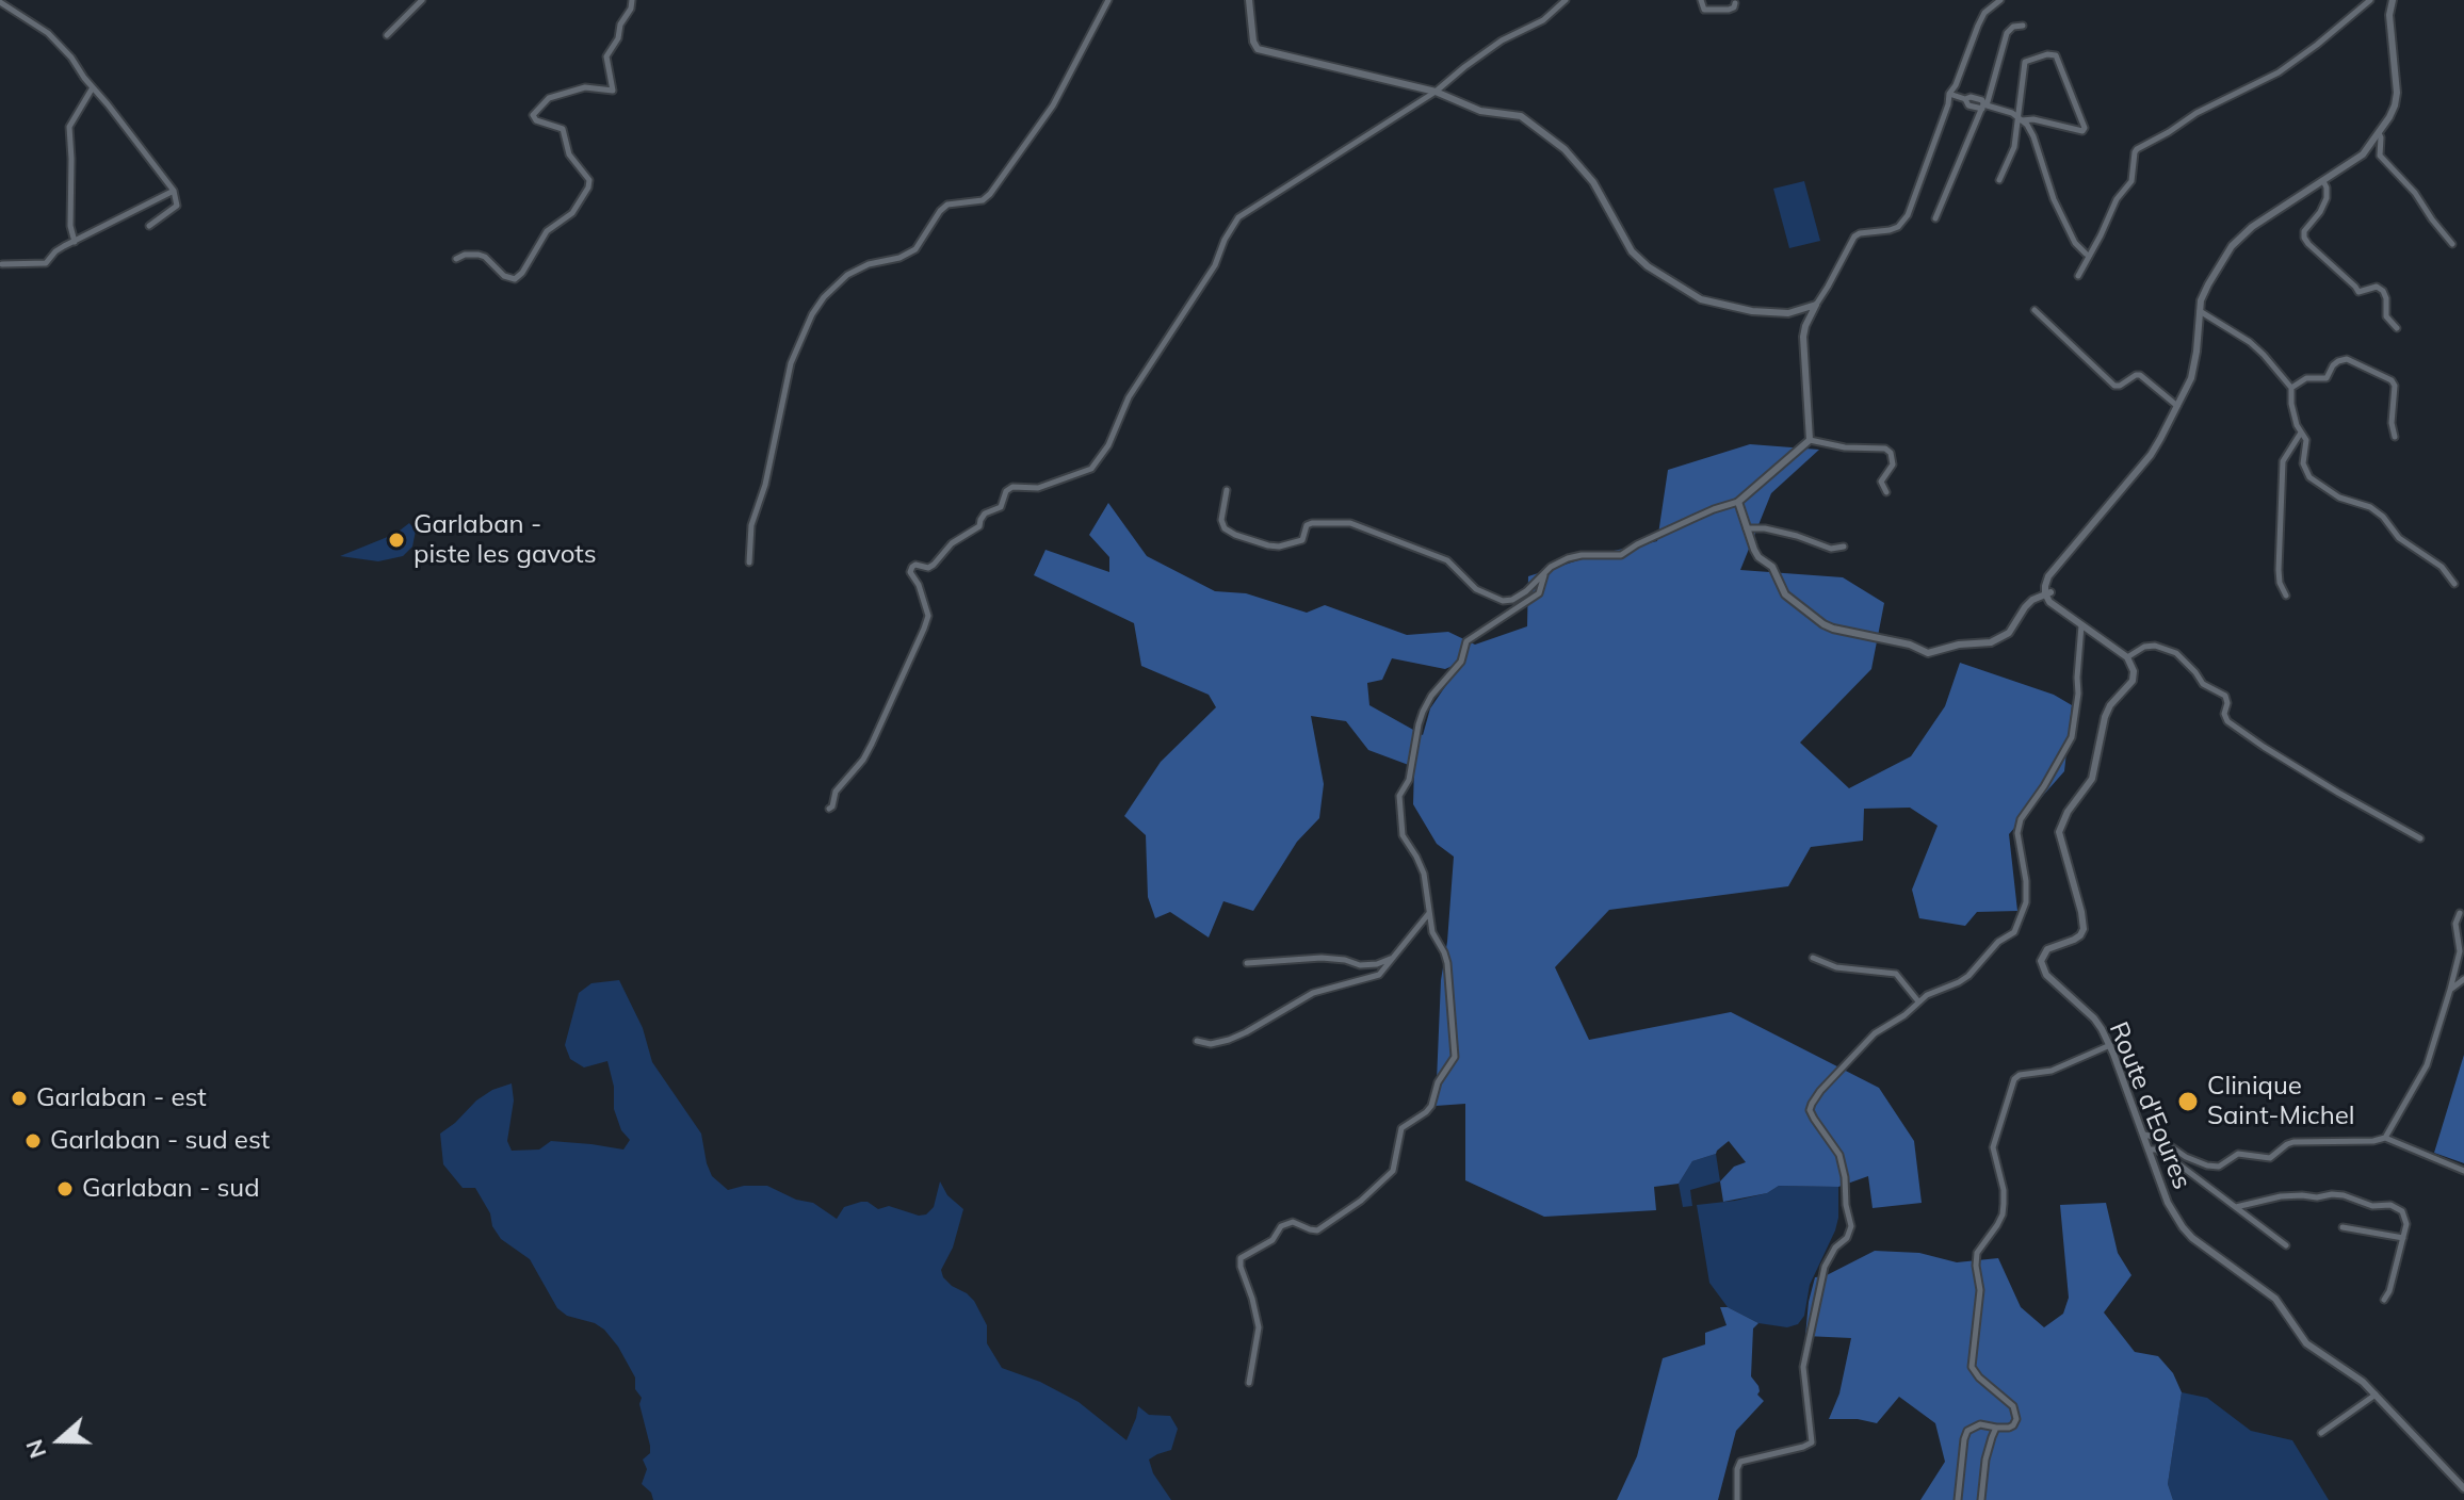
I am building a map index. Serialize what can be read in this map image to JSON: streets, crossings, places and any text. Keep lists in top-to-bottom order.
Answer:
{
  "streets": {
    "street": ["Route d'Eoures"]
  },
  "places": [
    "Garlaban - piste les gavots",
    "Garlaban - est",
    "Clinique Saint-Michel",
    "Garlaban - sud est",
    "Garlaban - sud"
  ],
  "north": "left"
}
